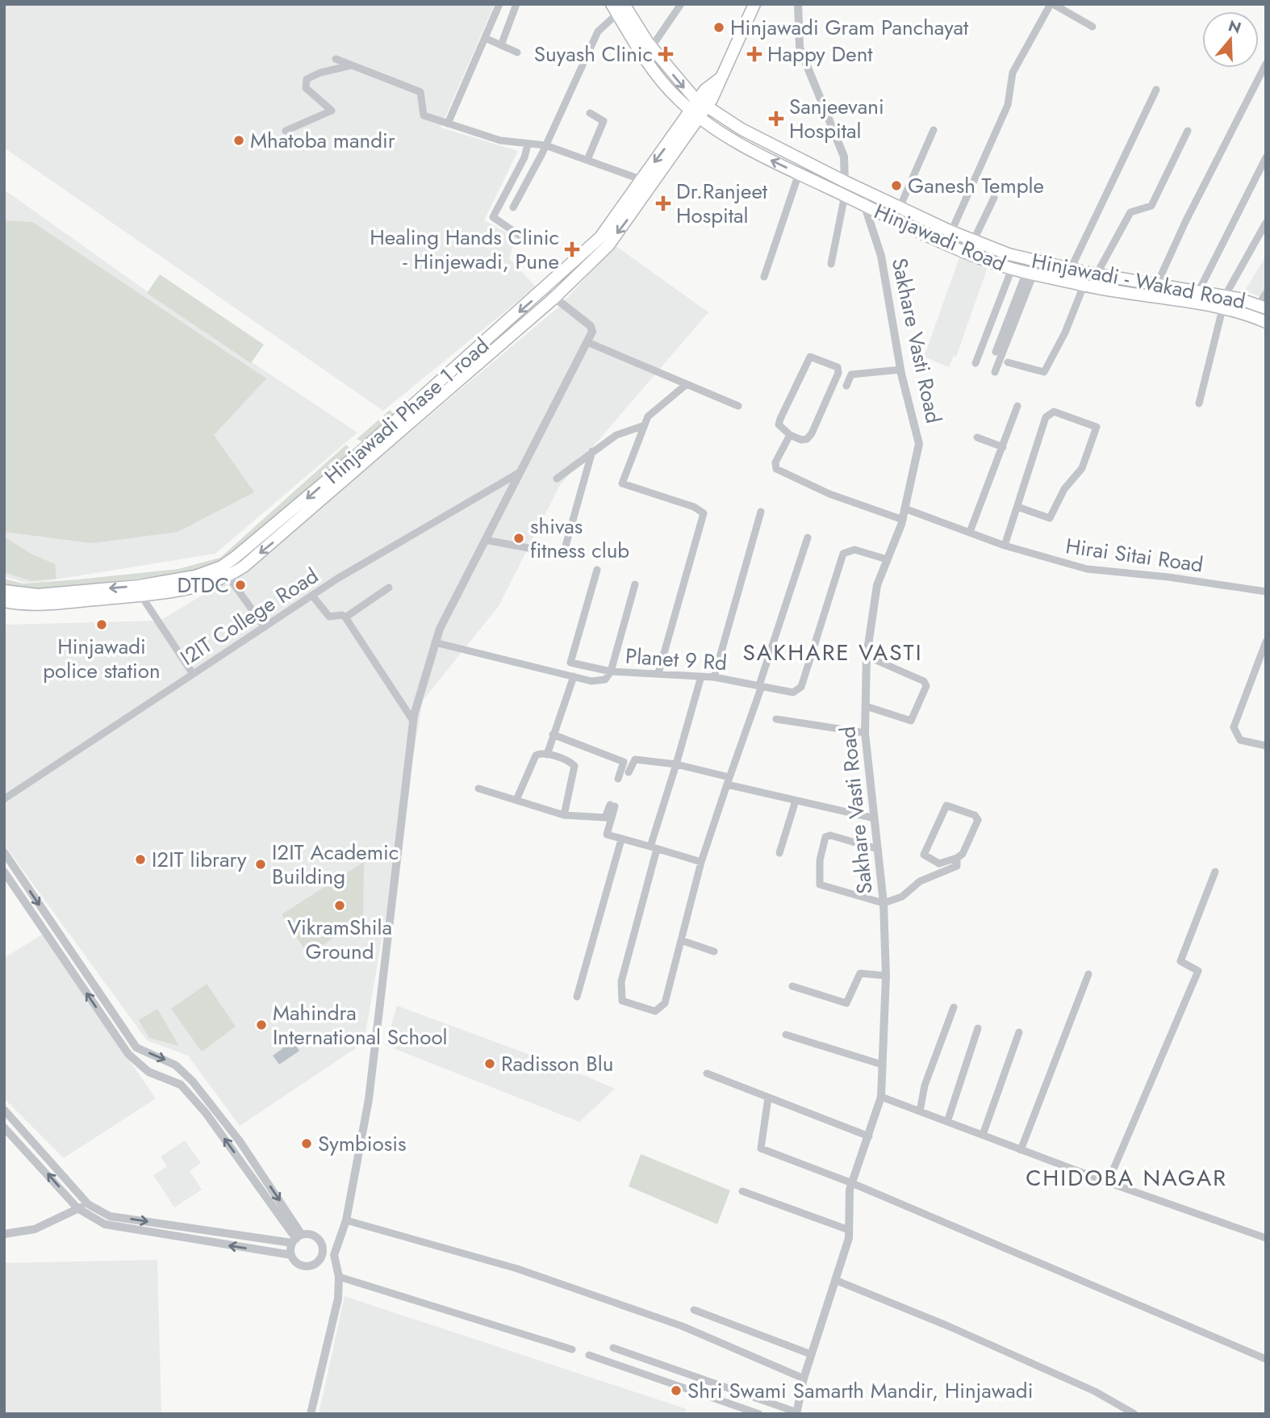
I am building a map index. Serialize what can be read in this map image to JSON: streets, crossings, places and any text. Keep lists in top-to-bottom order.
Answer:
{
  "streets": {
    "main road": ["Hinjawadi Road", "Hinjawadi - Wakad Road", "Hinjawadi Phase 1 road"],
    "street": [
      "Sakhare Vasti Road",
      "Hirai Sitai Road",
      "I2IT College Road",
      "Planet 9 Rd"
    ]
  },
  "crossings": [
    ["Hinjawadi Road", "Hinjawadi - Wakad Road"],
    ["Hinjawadi Road", "Sakhare Vasti Road"],
    ["Hinjawadi Road", "Hinjawadi Phase 1 road"],
    ["Hinjawadi - Wakad Road", "Hinjawadi Phase 1 road"],
    ["Sakhare Vasti Road", "Hirai Sitai Road"],
    ["Sakhare Vasti Road", "Planet 9 Rd"]
  ],
  "one_way": ["Hinjawadi Phase 1 road"],
  "districts": ["SAKHARE VASTI", "CHIDOBA NAGAR"],
  "places": {
    "other": [
      "Hinjawadi Gram Panchayat",
      "Mhatoba mandir",
      "Ganesh Temple",
      "shivas fitness club",
      "DTDC",
      "Hinjawadi police station",
      "I2IT library",
      "I2IT Academic Building",
      "VikramShila Ground",
      "Mahindra International School",
      "Radisson Blu",
      "Symbiosis",
      "Shri Swami Samarth Mandir, Hinjawadi"
    ],
    "health": [
      "Suyash Clinic",
      "Happy Dent",
      "Sanjeevani Hospital",
      "Dr.Ranjeet Hospital",
      "Healing Hands Clinic - Hinjewadi, Pune"
    ]
  },
  "north": "top"
}
